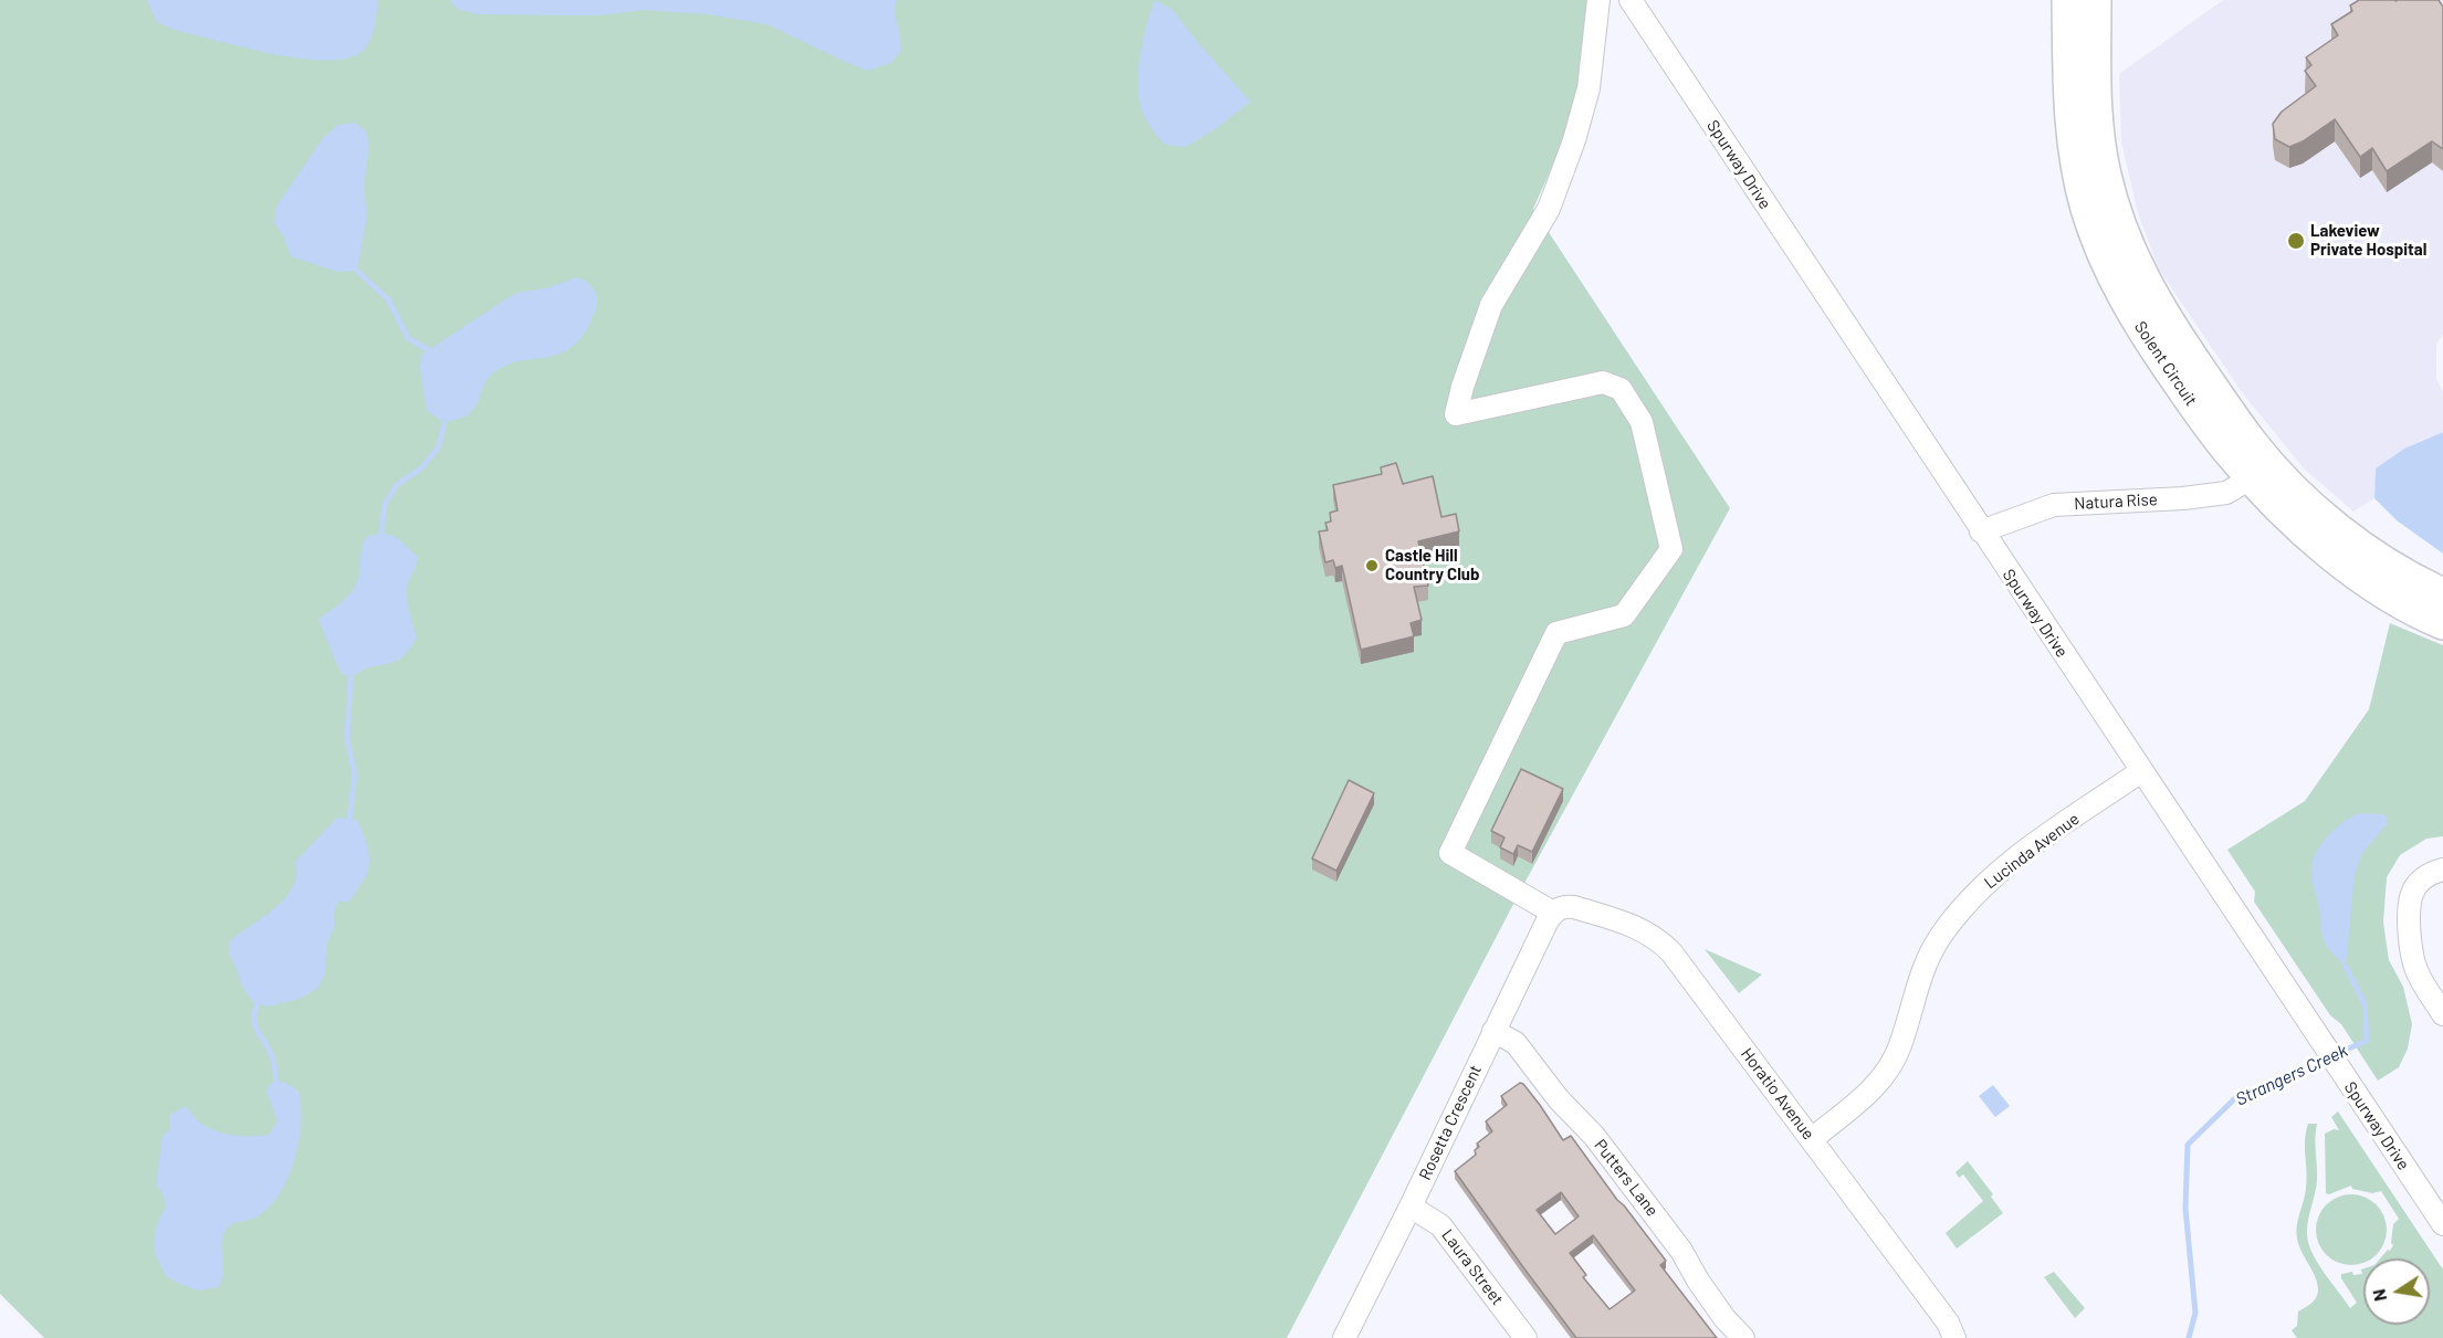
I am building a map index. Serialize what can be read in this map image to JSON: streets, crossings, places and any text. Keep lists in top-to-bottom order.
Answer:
{
  "streets": {
    "street": [
      "Spurway Drive",
      "Solent Circuit",
      "Natura Rise",
      "Lucinda Avenue",
      "Horatio Avenue",
      "Rosetta Crescent",
      "Putters Lane",
      "Laura Street"
    ]
  },
  "crossings": [
    ["Spurway Drive", "Natura Rise"],
    ["Spurway Drive", "Lucinda Avenue"],
    ["Solent Circuit", "Natura Rise"],
    ["Lucinda Avenue", "Horatio Avenue"],
    ["Horatio Avenue", "Rosetta Crescent"],
    ["Rosetta Crescent", "Putters Lane"],
    ["Rosetta Crescent", "Laura Street"]
  ],
  "water": ["Strangers Creek"],
  "places": ["Lakeview Private Hospital", "Castle Hill Country Club"],
  "north": "left"
}
